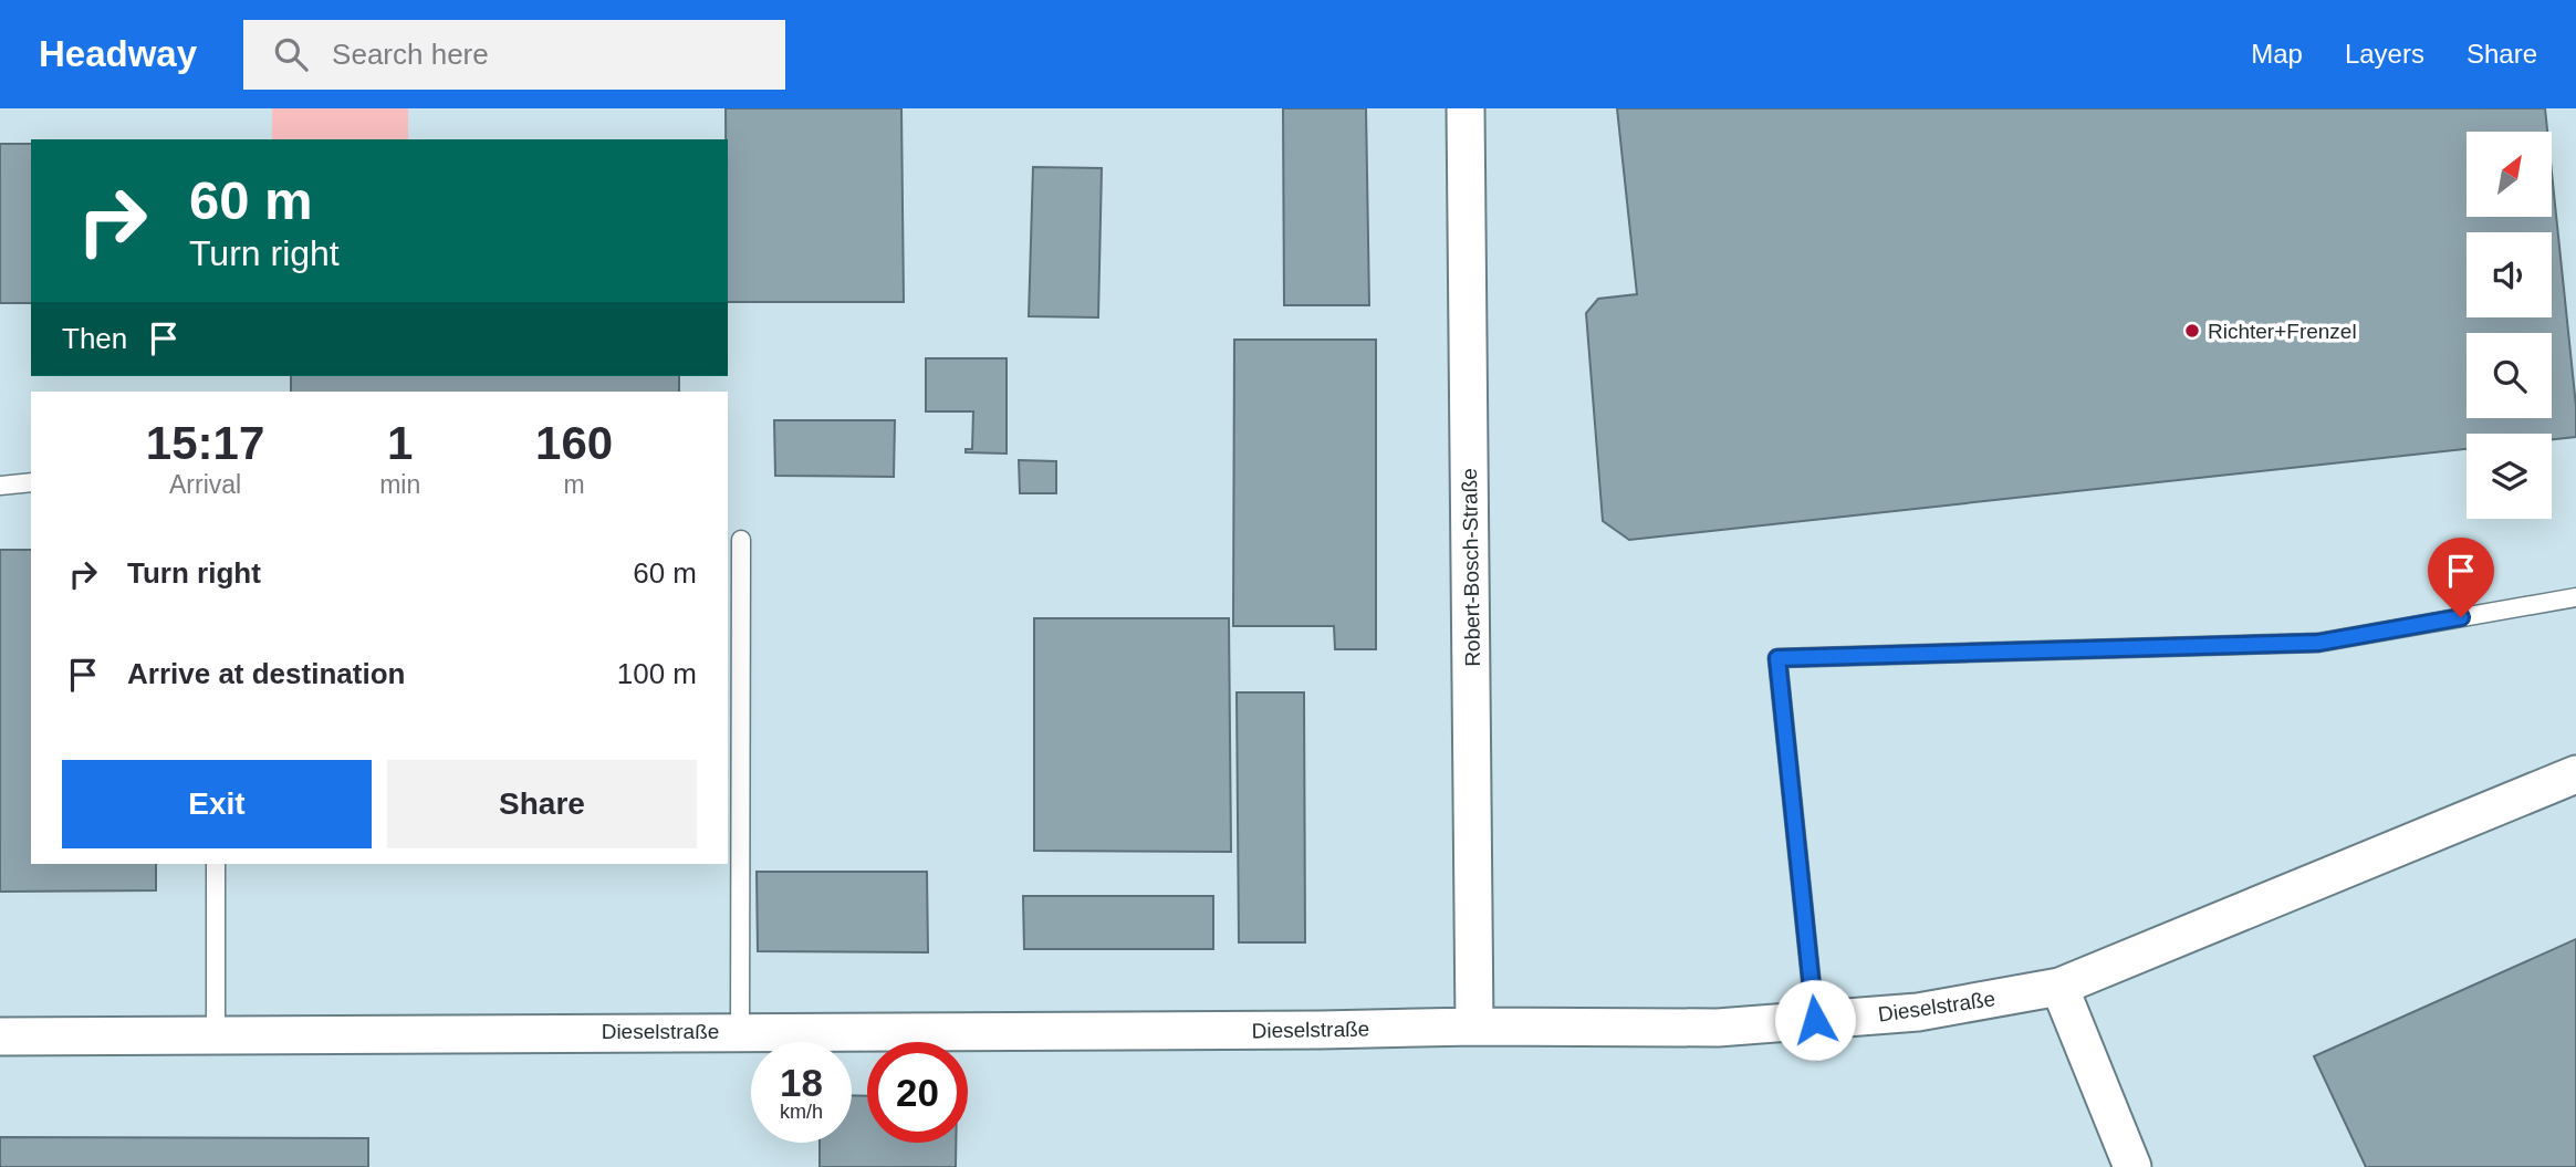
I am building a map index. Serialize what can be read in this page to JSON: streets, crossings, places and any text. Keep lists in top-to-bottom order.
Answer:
{
  "streets": {
    "street": ["Robert-Bosch-Straße", "Dieselstraße"]
  },
  "crossings": [
    ["Robert-Bosch-Straße", "Dieselstraße"]
  ],
  "places": ["Richter+Frenzel"],
  "north": "top right",
  "page": {
    "header": "Headway",
    "search": "Search here",
    "nav": ["Map", "Layers", "Share"],
    "turn": ["60 m", "Turn right"],
    "then": "Then",
    "eta": [
      "15:17",
      "Arrival",
      "1",
      "min",
      "160",
      "m"
    ],
    "list": [
      {
        "name": "Turn right",
        "value": "60 m"
      },
      {
        "name": "Arrive at destination",
        "value": "100 m"
      }
    ],
    "buttons": ["Exit", "Share"],
    "speed": "18 km/h",
    "limit": "20"
  }
}
